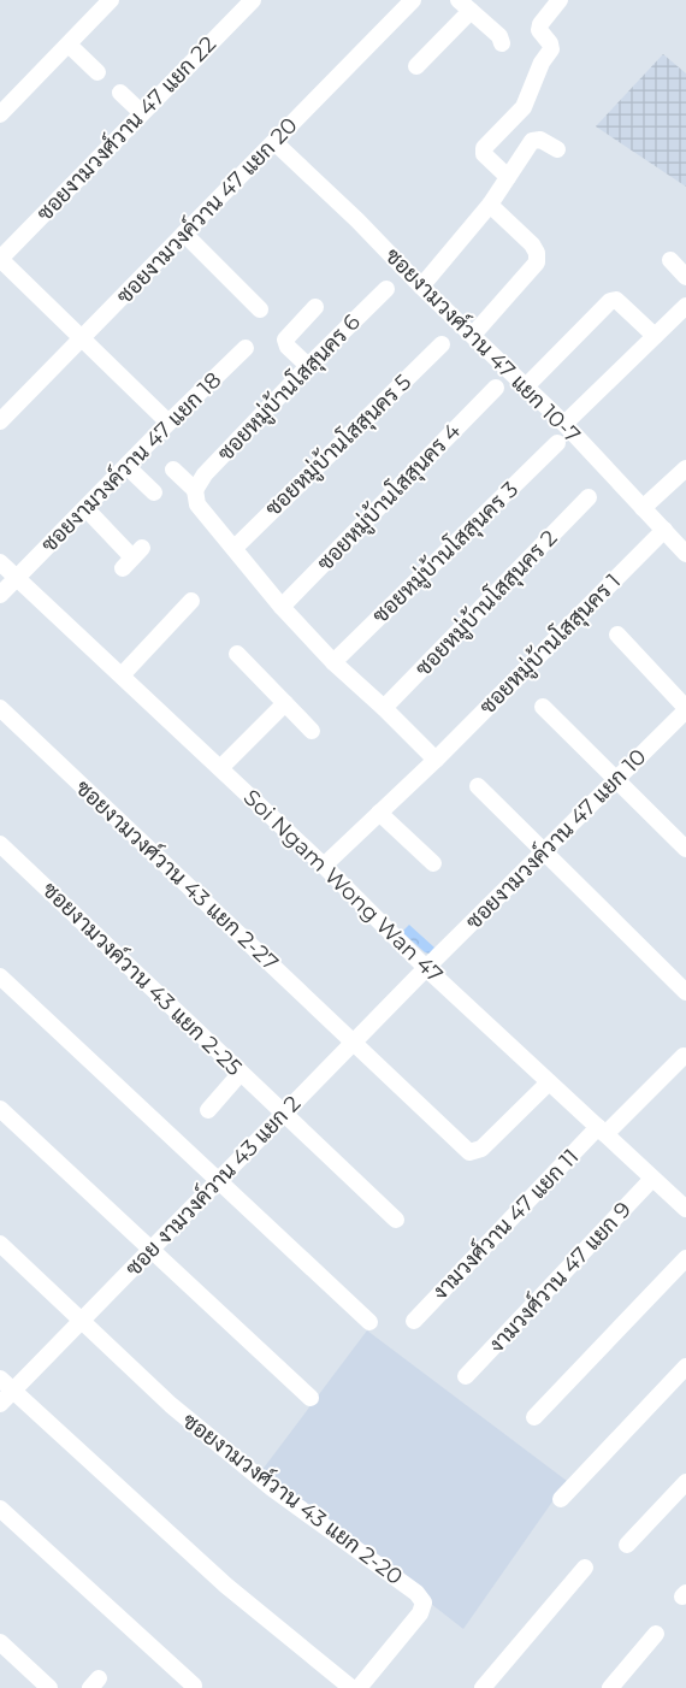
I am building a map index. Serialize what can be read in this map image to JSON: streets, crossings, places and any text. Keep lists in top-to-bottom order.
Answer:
{
  "streets": {
    "street": [
      "ซอยงามวงศ์วาน 47 แยก 22",
      "ซอยงามวงค์วาน 47 แยก 20",
      "ซอยงามวงศ์วาน 47 แยก 10-7",
      "ซอยหมู่บ้านโสสุนคร 6",
      "ซอยหมู่บ้านโสสุนคร 5",
      "ซอยงามวงค์วาน 47 แยก 18",
      "ซอยหมู่บ้านโสสุนคร 4",
      "ซอยหมู่บ้านโสสุนคร 3",
      "ซอยหมู่บ้านโสสุนคร 2",
      "ซอยหมู่บ้านโสสุนคร 1",
      "ซอยงามวงค์วาน 47 แยก 10",
      "ซอยงามวงศ์วาน 43 แยก 2-27",
      "Soi Ngam Wong Wan 47",
      "ซอยงามวงค์วาน 43 แยก 2-25",
      "ซอย งามวงค์วาน 43 แยก 2",
      "งามวงศ์วาน 47 แยก 11",
      "งามวงศ์วาน 47 แยก 9",
      "ซอยงามวงศ์วาน 43 แยก 2-20"
    ]
  },
  "crossings": [
    ["ซอยงามวงค์วาน 47 แยก 20", "ซอยงามวงศ์วาน 47 แยก 10-7"],
    ["ซอยงามวงศ์วาน 47 แยก 10-7", "ซอยหมู่บ้านโสสุนคร 1"],
    ["ซอยงามวงค์วาน 47 แยก 18", "Soi Ngam Wong Wan 47"],
    ["ซอยหมู่บ้านโสสุนคร 1", "Soi Ngam Wong Wan 47"],
    ["ซอยงามวงค์วาน 47 แยก 10", "Soi Ngam Wong Wan 47"],
    ["ซอยงามวงค์วาน 47 แยก 10", "ซอย งามวงค์วาน 43 แยก 2"],
    ["ซอยงามวงศ์วาน 43 แยก 2-27", "Soi Ngam Wong Wan 47"],
    ["ซอยงามวงศ์วาน 43 แยก 2-27", "ซอย งามวงค์วาน 43 แยก 2"],
    ["Soi Ngam Wong Wan 47", "ซอย งามวงค์วาน 43 แยก 2"],
    ["Soi Ngam Wong Wan 47", "งามวงศ์วาน 47 แยก 11"],
    ["Soi Ngam Wong Wan 47", "งามวงศ์วาน 47 แยก 9"],
    ["ซอยงามวงค์วาน 43 แยก 2-25", "ซอย งามวงค์วาน 43 แยก 2"],
    ["ซอย งามวงค์วาน 43 แยก 2", "ซอยงามวงศ์วาน 43 แยก 2-20"]
  ]
}
